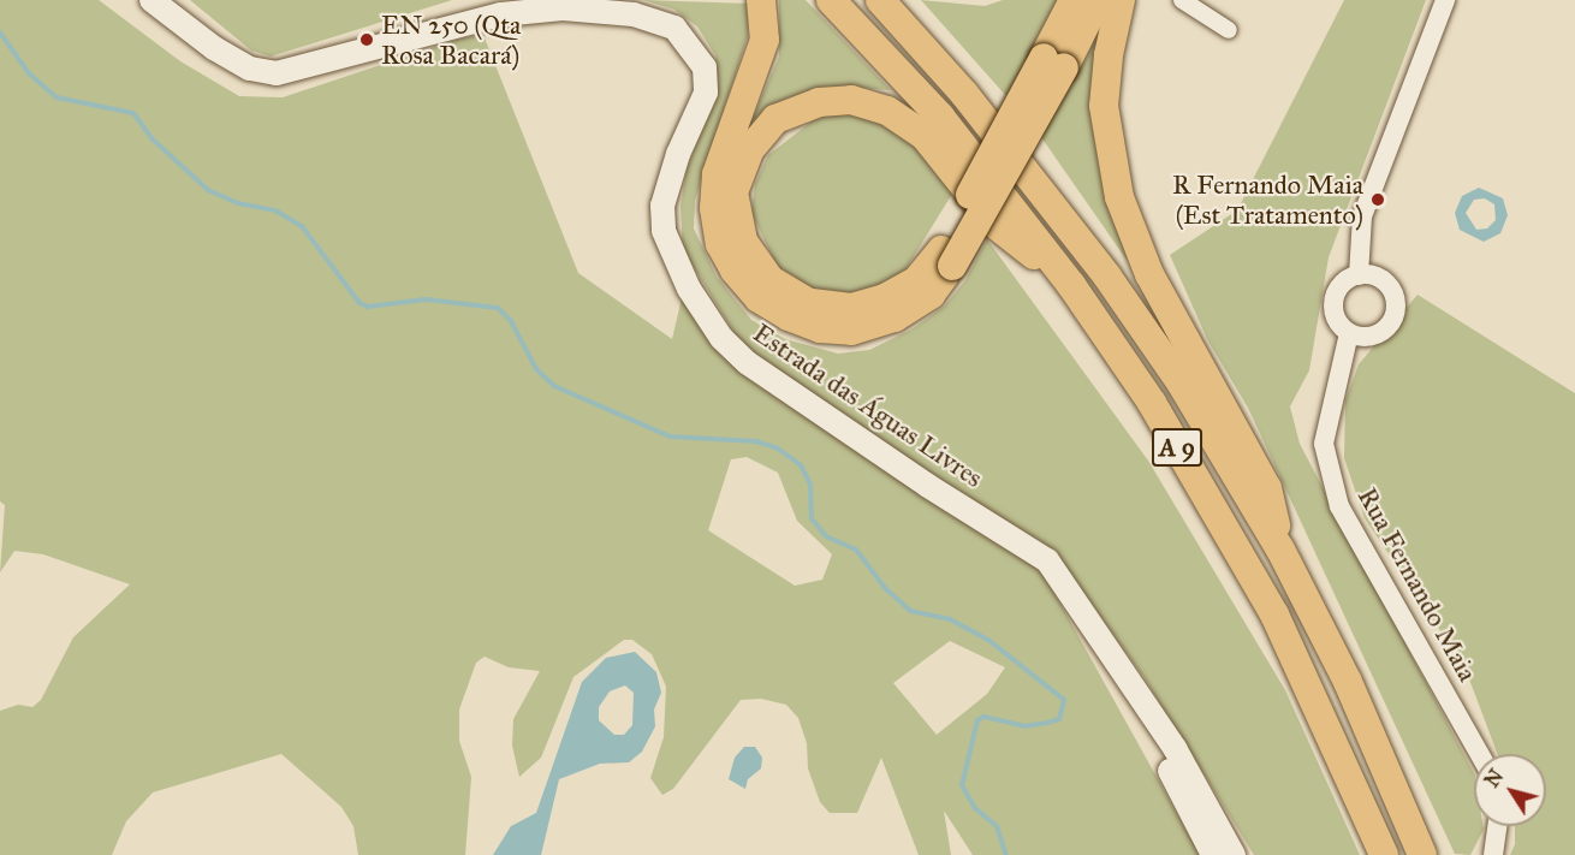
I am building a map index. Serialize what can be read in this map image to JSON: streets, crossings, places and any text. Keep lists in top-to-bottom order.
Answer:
{
  "streets": {
    "highway": ["A 9"],
    "main road": ["Estrada das Águas Livres"],
    "street": ["Rua Fernando Maia"]
  },
  "places": ["EN 250 (Qta Rosa Bacará)", "R Fernando Maia (Est Tratamento)"],
  "north": "top left"
}
